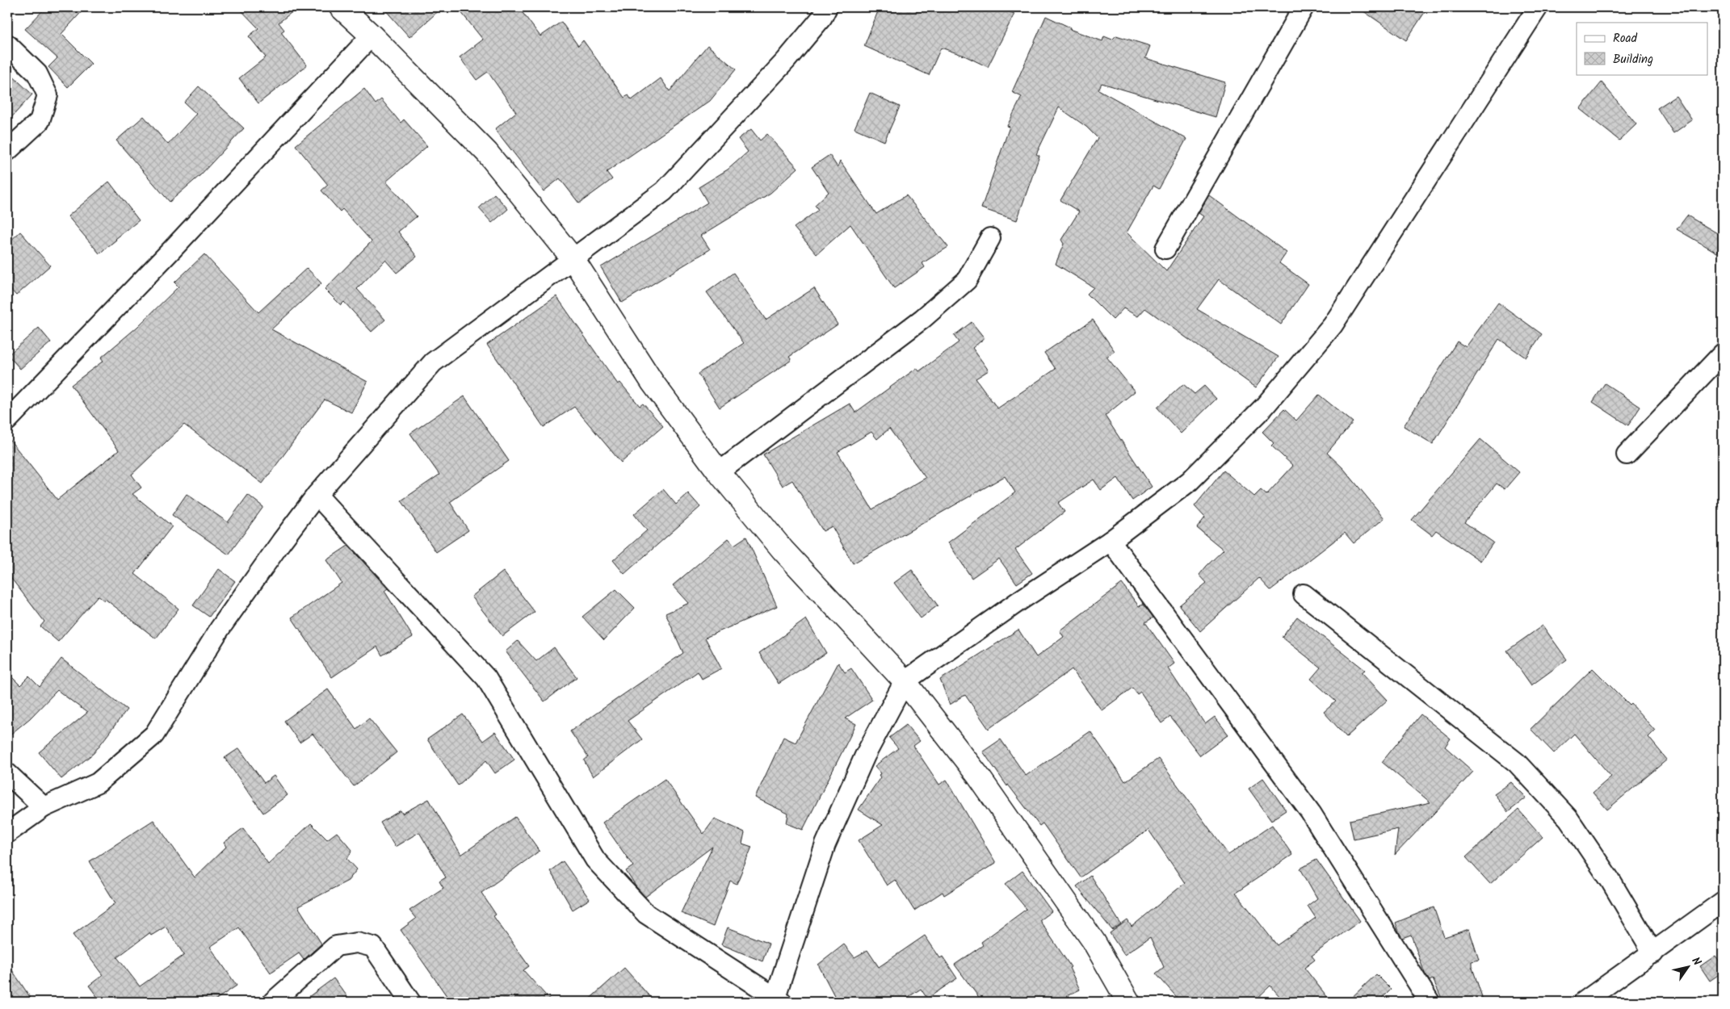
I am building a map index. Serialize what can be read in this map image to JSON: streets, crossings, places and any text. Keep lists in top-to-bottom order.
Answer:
{
  "legend": ["Road", "Building"],
  "north": "top right"
}
